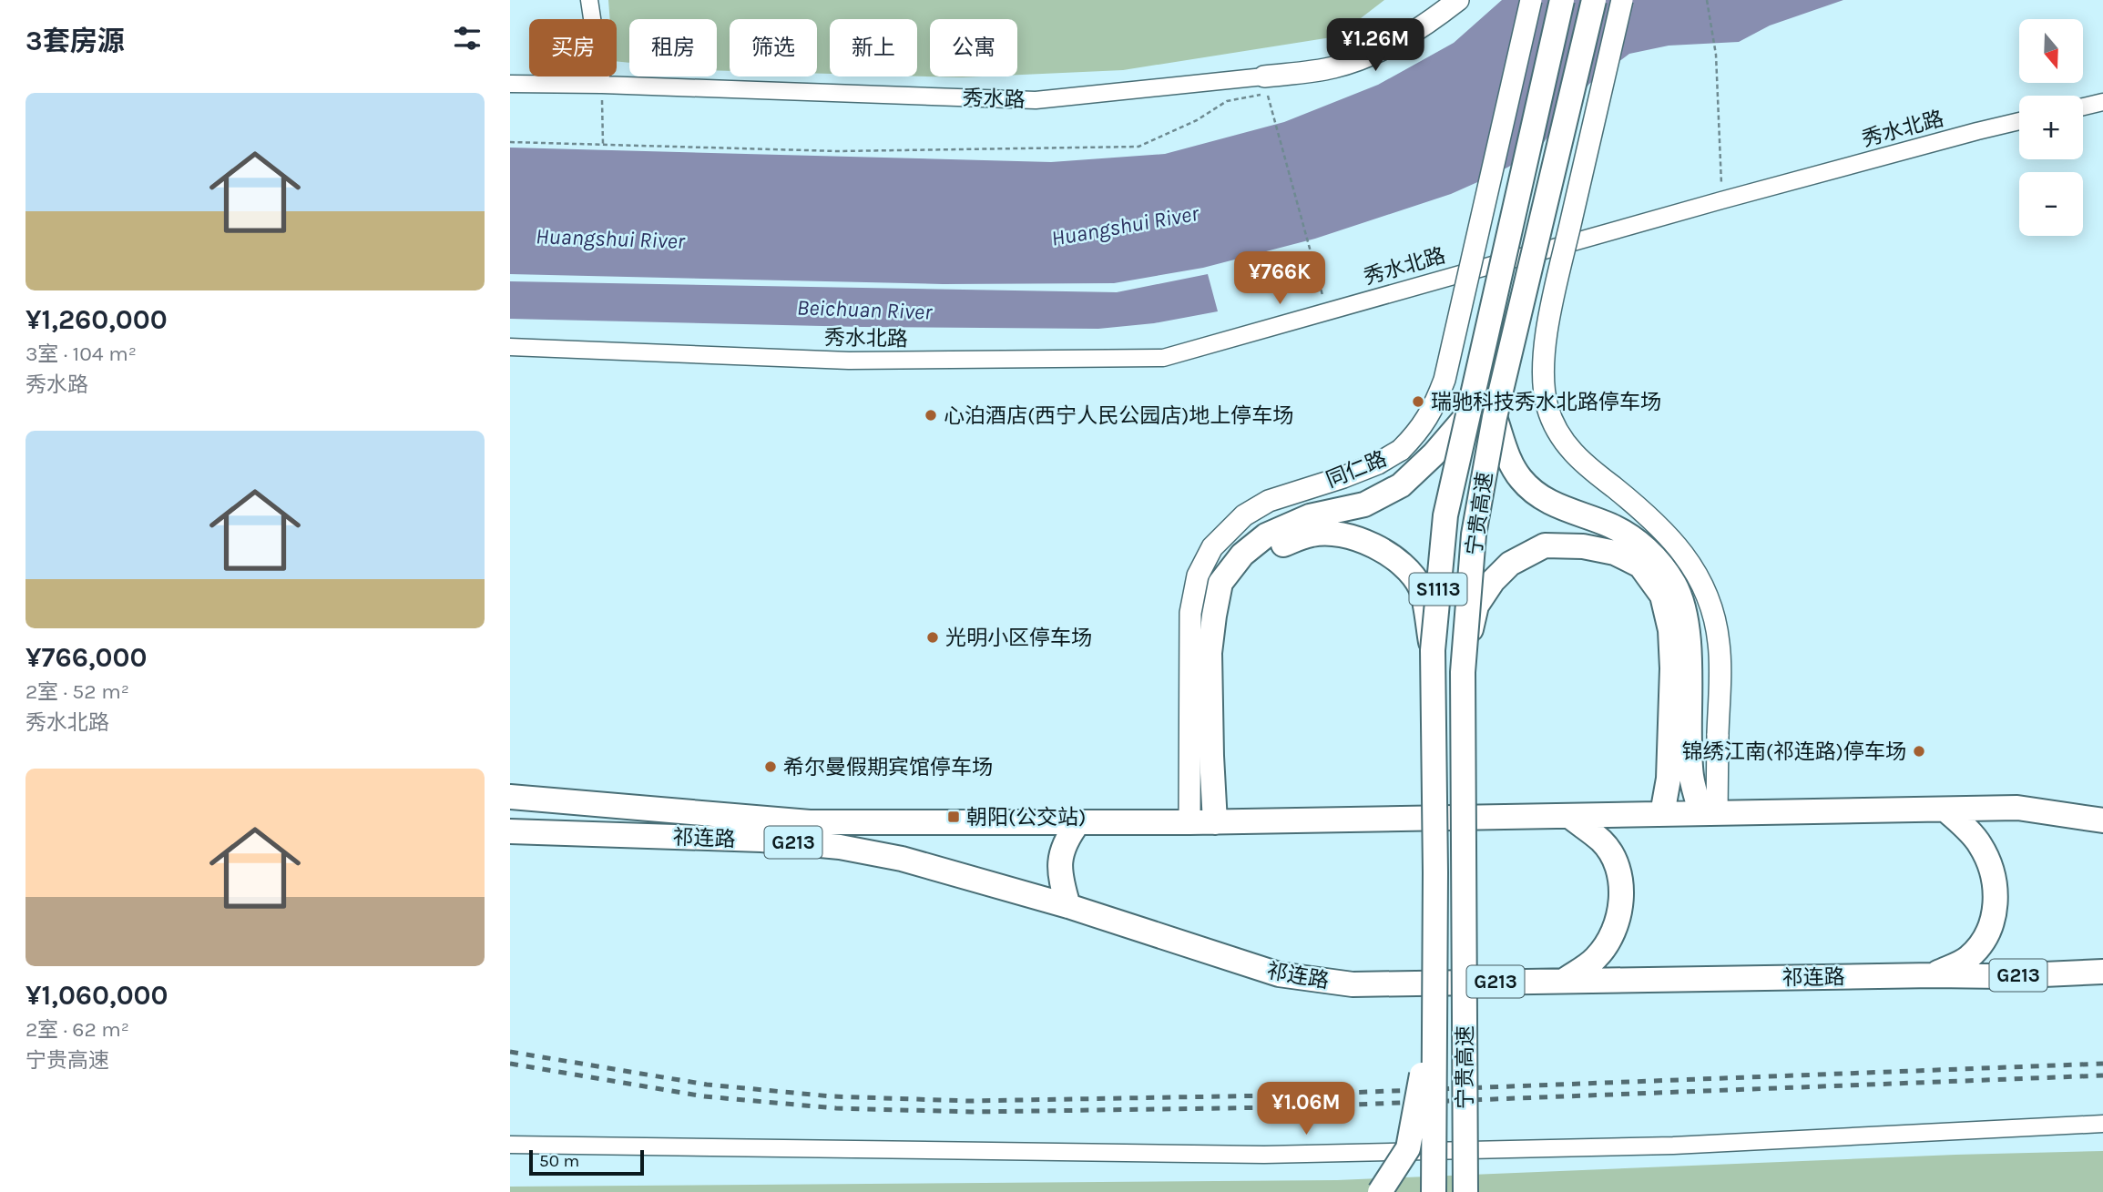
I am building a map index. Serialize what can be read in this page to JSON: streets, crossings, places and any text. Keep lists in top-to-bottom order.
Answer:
{
  "streets": {
    "highway": [
      "宁贵高速",
      "S1113",
      "祁连路",
      "G213"
    ],
    "main road": ["秀水路", "同仁路"],
    "street": ["秀水北路"]
  },
  "crossings": [
    ["同仁路", "祁连路"]
  ],
  "water": ["Huangshui River", "Beichuan River"],
  "places": {
    "other": [
      "瑞驰科技秀水北路停车场",
      "心泊酒店(西宁人民公园店)地上停车场",
      "光明小区停车场",
      "锦绣江南(祁连路)停车场",
      "希尔曼假期宾馆停车场"
    ],
    "transit": ["朝阳(公交站)"]
  },
  "scale_bar": "50 m",
  "north": "bottom",
  "page": {
    "heading": "3套房源",
    "price": ["¥1.26M", "¥766K", "¥1.06M"],
    "map_buttons": ["+", "−"],
    "chip": [
      "买房",
      "租房",
      "筛选",
      "新上",
      "公寓"
    ],
    "list": [
      {
        "name": "¥1,260,000",
        "note": "3室 · 104 m² · 秀水路"
      },
      {
        "name": "¥766,000",
        "note": "2室 · 52 m² · 秀水北路"
      },
      {
        "name": "¥1,060,000",
        "note": "2室 · 62 m² · 宁贵高速"
      }
    ],
    "scale": "50 m"
  }
}
